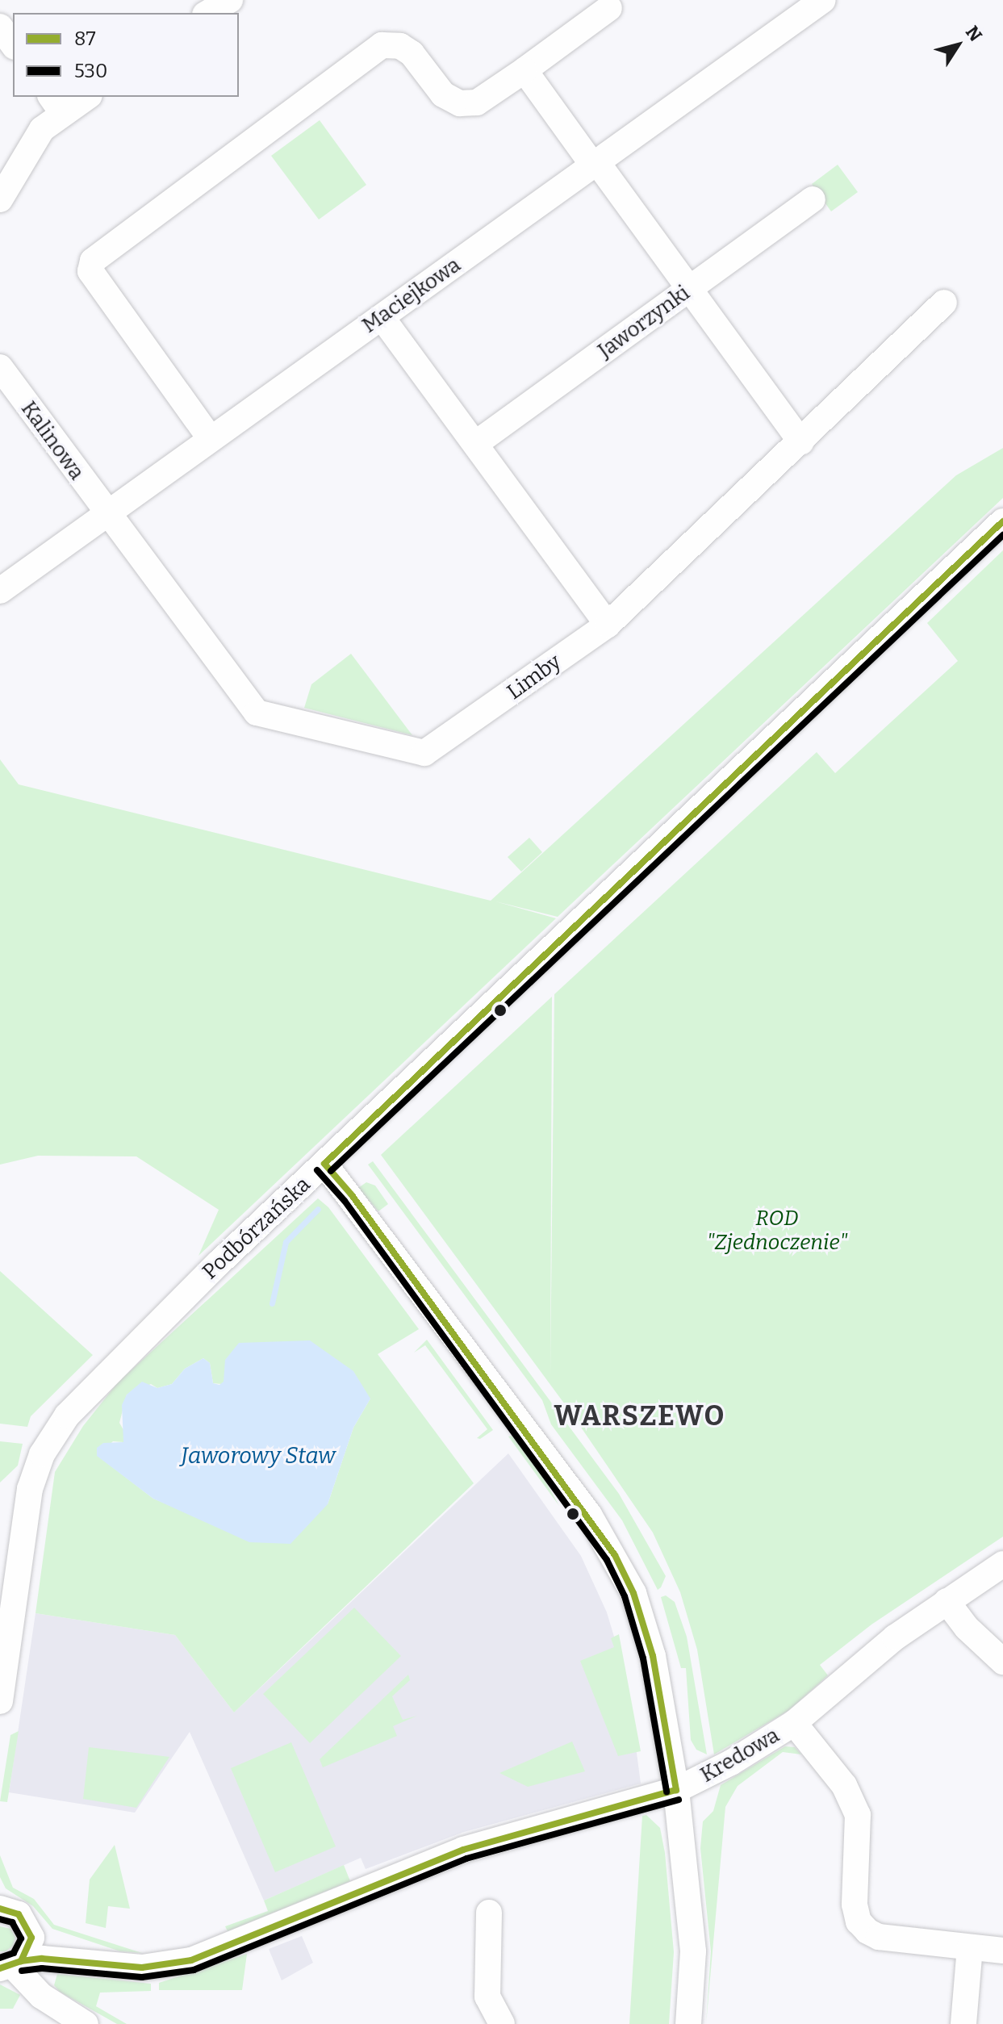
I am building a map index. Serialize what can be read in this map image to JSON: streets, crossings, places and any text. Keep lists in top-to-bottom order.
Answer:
{
  "streets": {
    "street": [
      "Maciejkowa",
      "Jaworzynki",
      "Kalinowa",
      "Limby",
      "Podbórzańska",
      "Kredowa"
    ]
  },
  "crossings": [
    ["Maciejkowa", "Kalinowa"],
    ["Maciejkowa", "Limby"],
    ["Kalinowa", "Limby"]
  ],
  "districts": ["WARSZEWO"],
  "water": ["Jaworowy Staw"],
  "parks": ["ROD \"Zjednoczenie\""],
  "lines": ["transit line 87", "transit line 530"],
  "legend": ["87", "530"],
  "north": "top right"
}
